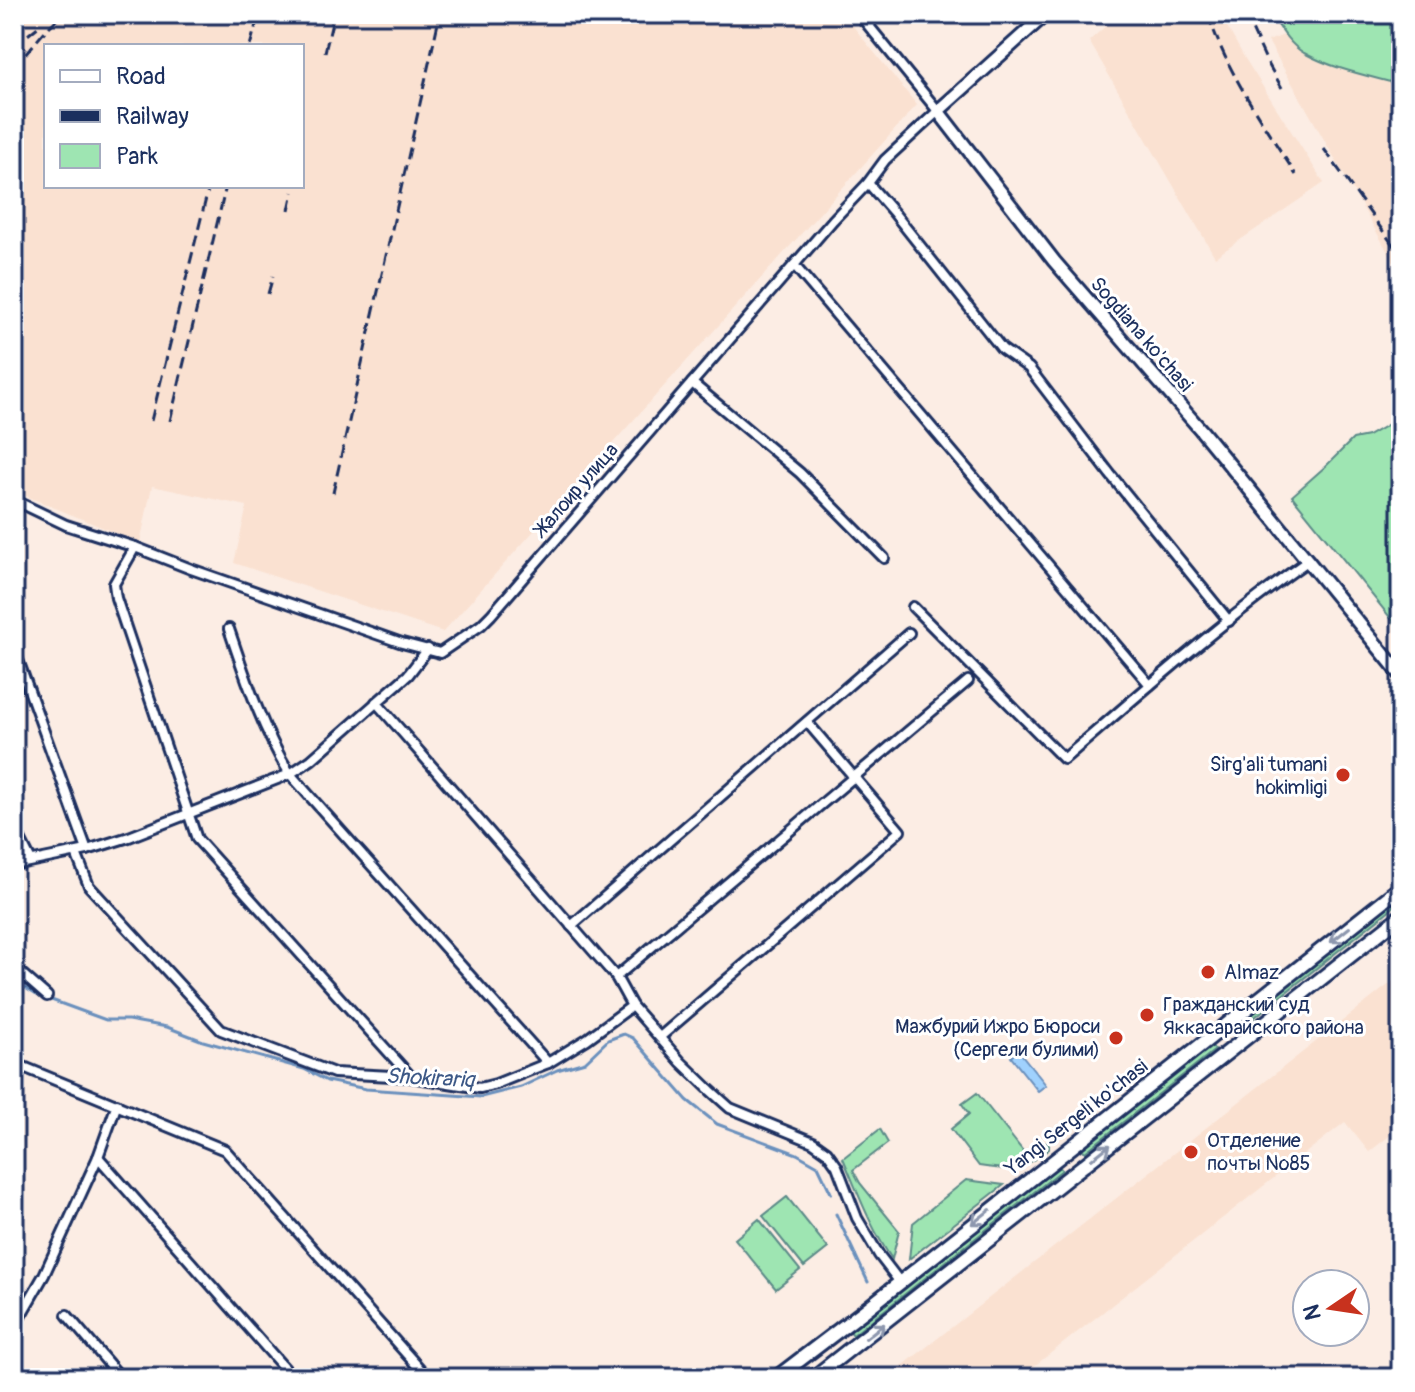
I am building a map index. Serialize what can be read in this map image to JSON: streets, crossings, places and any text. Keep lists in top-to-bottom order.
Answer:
{
  "streets": {
    "main road": ["Yangi Sergeli ko'chasi"],
    "street": ["Sogdiana ko'chasi", "Жалоир улица"]
  },
  "crossings": [
    ["Sogdiana ko'chasi", "Жалоир улица"]
  ],
  "water": ["Shokirariq"],
  "places": [
    "Sirg'ali tumani hokimligi",
    "Almaz",
    "Гражданский суд Яккасарайского района",
    "Мажбурий Ижро Бюроси (Сергели булими)",
    "Отделение почты №85"
  ],
  "legend": ["Road", "Railway", "Park"],
  "north": "left"
}
